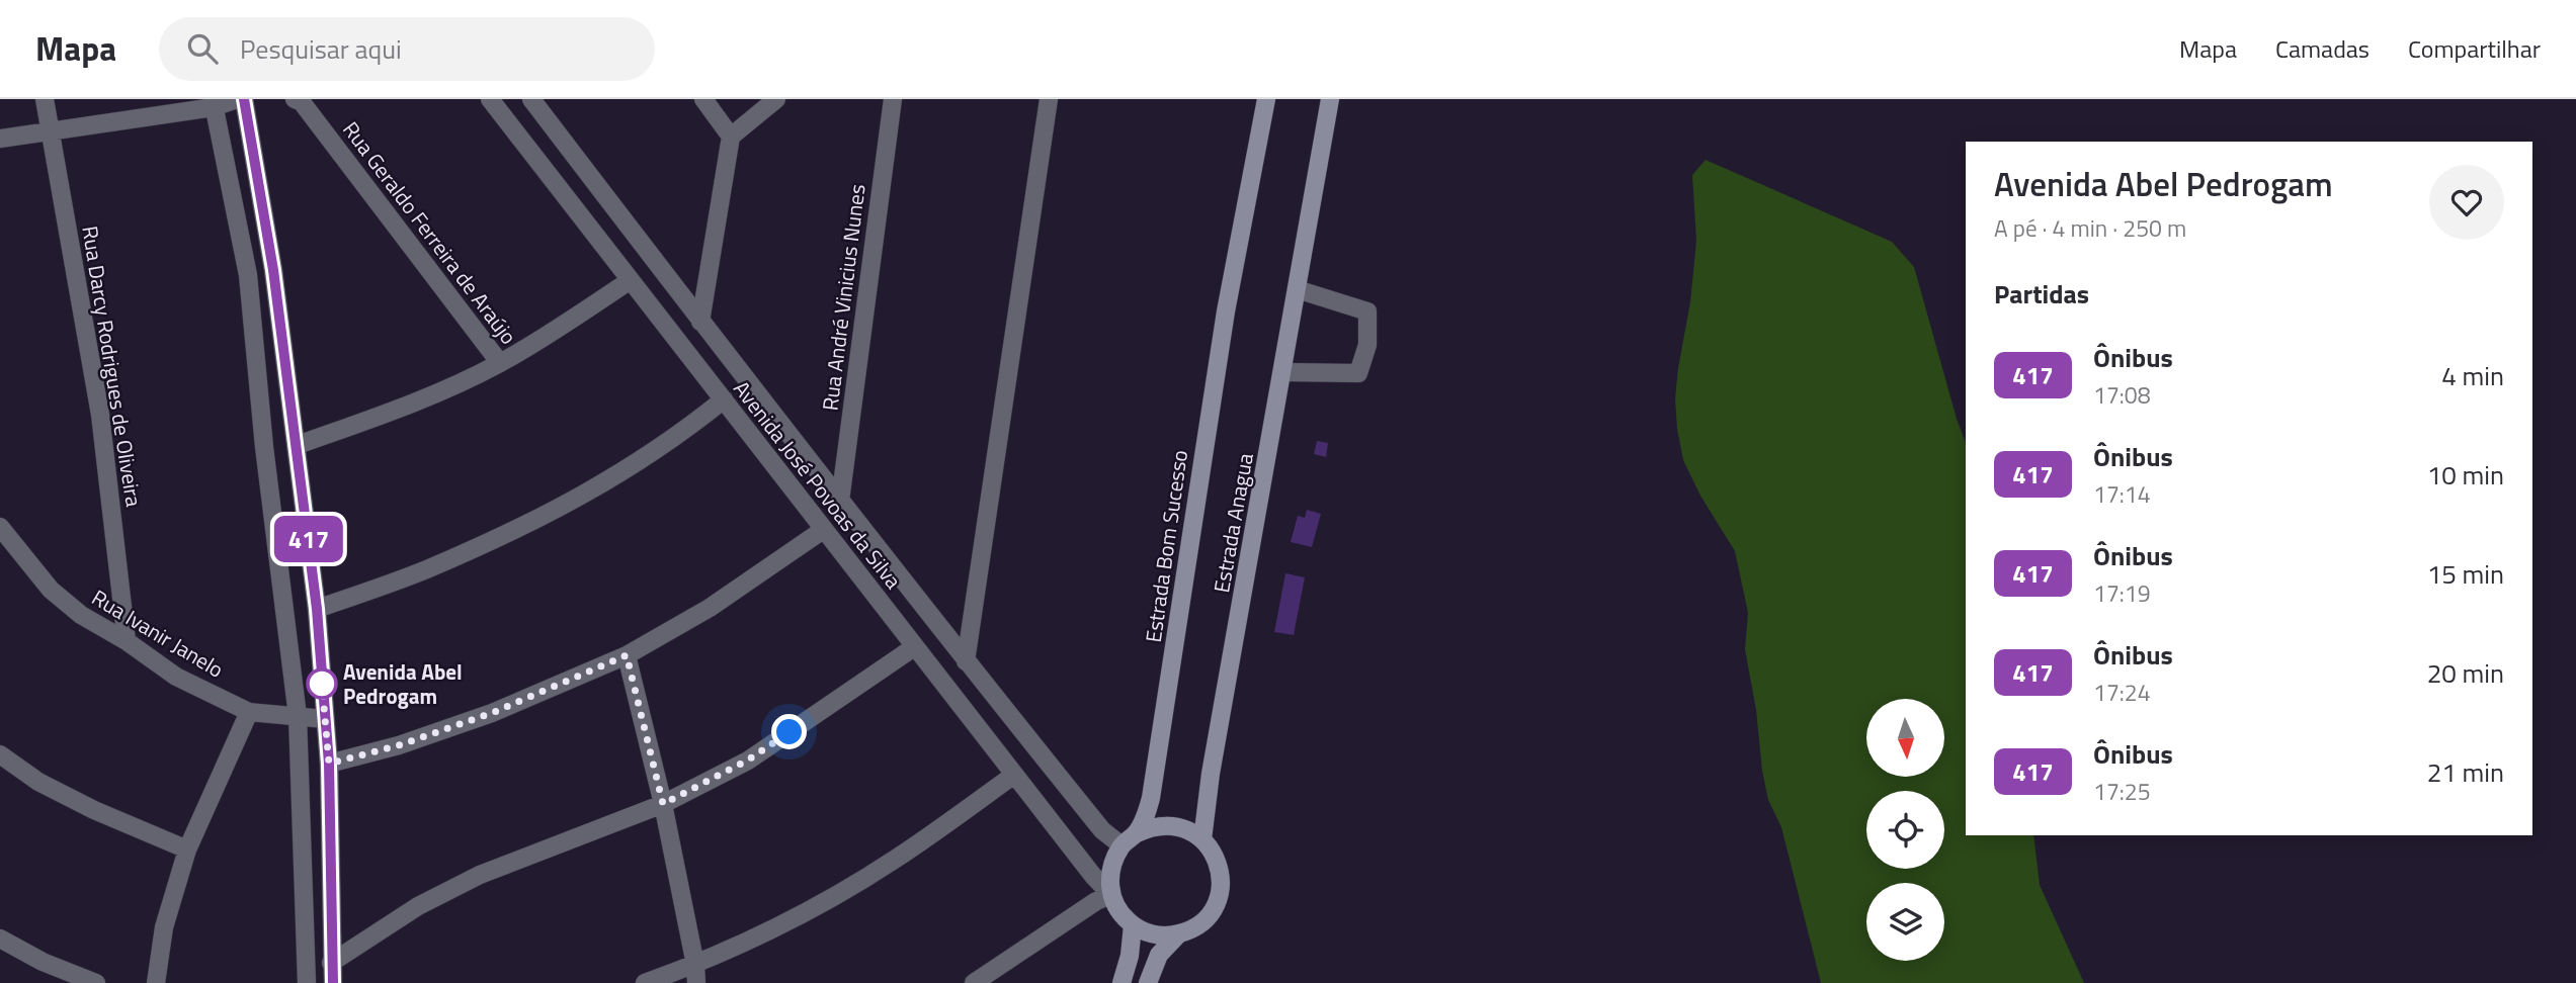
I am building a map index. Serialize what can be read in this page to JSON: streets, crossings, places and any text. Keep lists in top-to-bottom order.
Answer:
{
  "streets": {
    "main road": ["Estrada Anagua", "Estrada Bom Sucesso"],
    "street": [
      "Rua Geraldo Ferreira de Araújo",
      "Rua André Vinicius Nunes",
      "Rua Darcy Rodrigues de Oliveira",
      "Avenida José Povoas da Silva",
      "Rua Ivanir Janelo"
    ]
  },
  "crossings": [
    ["Rua André Vinicius Nunes", "Avenida José Povoas da Silva"],
    ["Rua Darcy Rodrigues de Oliveira", "Rua Ivanir Janelo"],
    ["Avenida José Povoas da Silva", "Estrada Anagua"],
    ["Avenida José Povoas da Silva", "Estrada Bom Sucesso"],
    ["Estrada Anagua", "Estrada Bom Sucesso"]
  ],
  "places": ["Avenida Abel Pedrogam"],
  "lines": ["bus line 417"],
  "north": "bottom",
  "page": {
    "header": "Mapa",
    "search": "Pesquisar aqui",
    "nav": ["Mapa", "Camadas", "Compartilhar"],
    "on_map": "417",
    "heading": [
      ["Avenida Abel Pedrogam", "A pé · 4 min · 250 m"],
      "Partidas"
    ],
    "list": [
      {
        "mark": "417",
        "name": "Ônibus",
        "note": "17:08",
        "value": "4 min"
      },
      {
        "mark": "417",
        "name": "Ônibus",
        "note": "17:14",
        "value": "10 min"
      },
      {
        "mark": "417",
        "name": "Ônibus",
        "note": "17:19",
        "value": "15 min"
      },
      {
        "mark": "417",
        "name": "Ônibus",
        "note": "17:24",
        "value": "20 min"
      },
      {
        "mark": "417",
        "name": "Ônibus",
        "note": "17:25",
        "value": "21 min"
      }
    ]
  }
}
